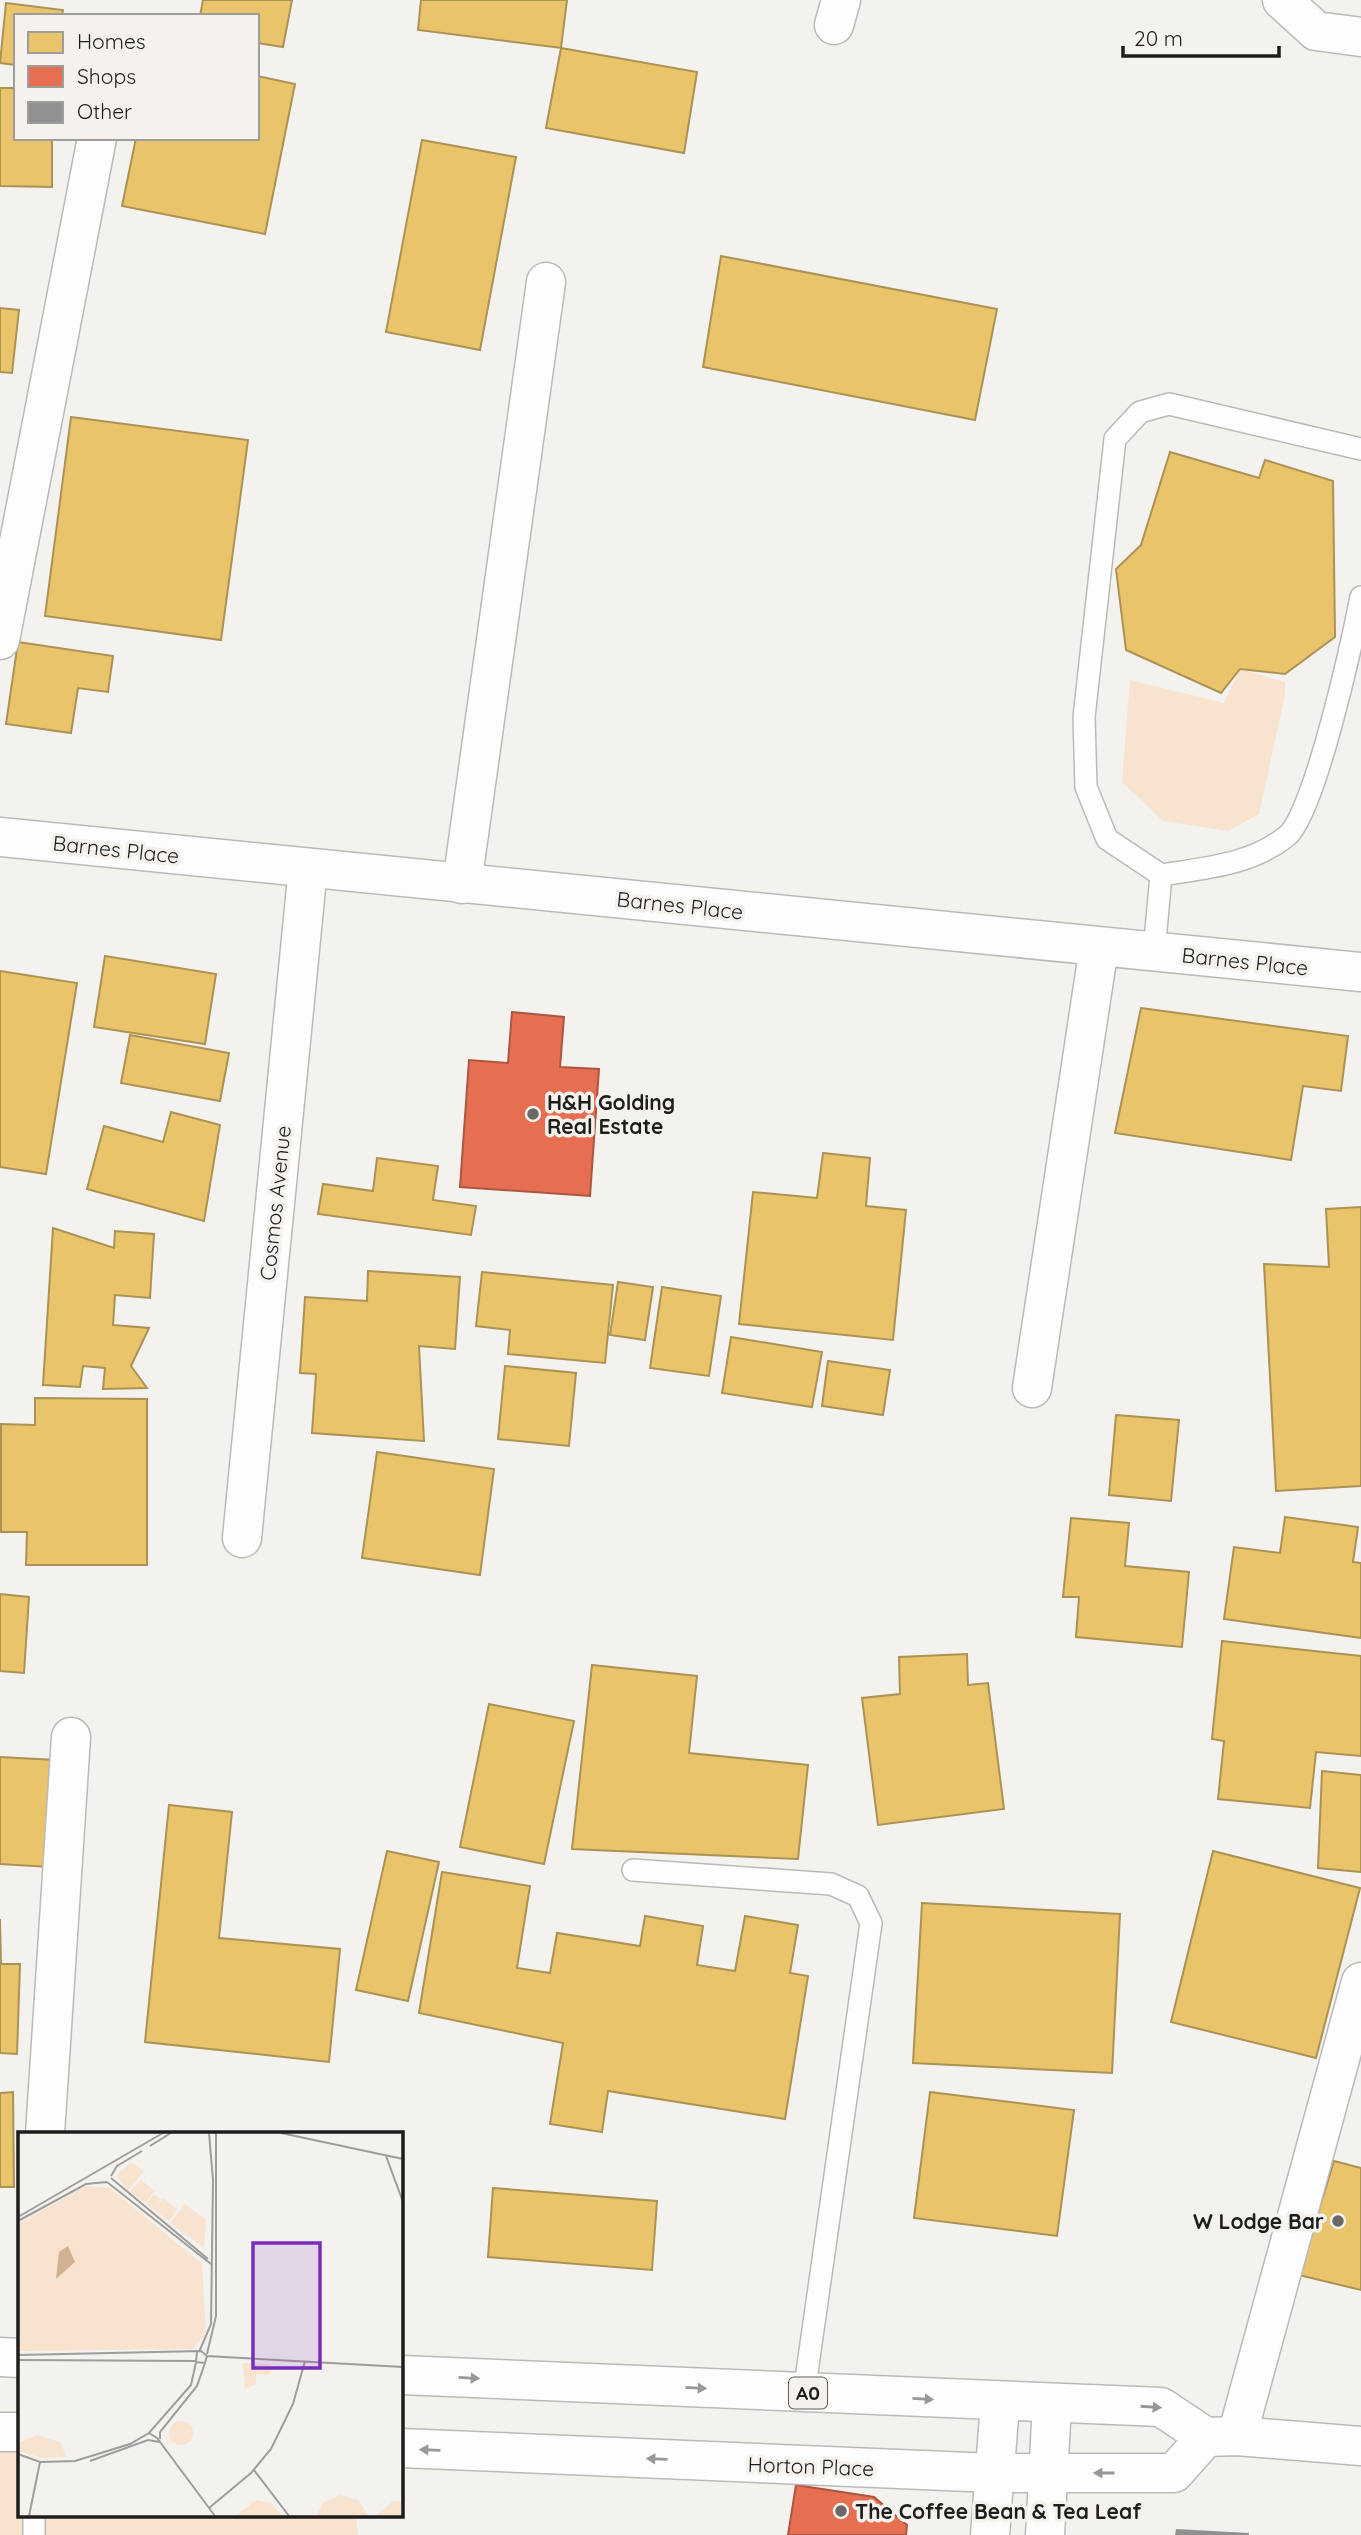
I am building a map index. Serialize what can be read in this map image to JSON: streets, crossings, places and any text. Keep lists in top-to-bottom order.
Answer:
{
  "streets": {
    "main road": [
      "Barnes Place",
      "Cosmos Avenue",
      "A0",
      "Horton Place"
    ]
  },
  "crossings": [
    ["Barnes Place", "Cosmos Avenue"],
    ["A0", "Horton Place"]
  ],
  "places": ["H&H Golding Real Estate", "W Lodge Bar", "The Coffee Bean & Tea Leaf"],
  "legend": ["Homes", "Shops", "Other"],
  "scale_bar": "20 m"
}
